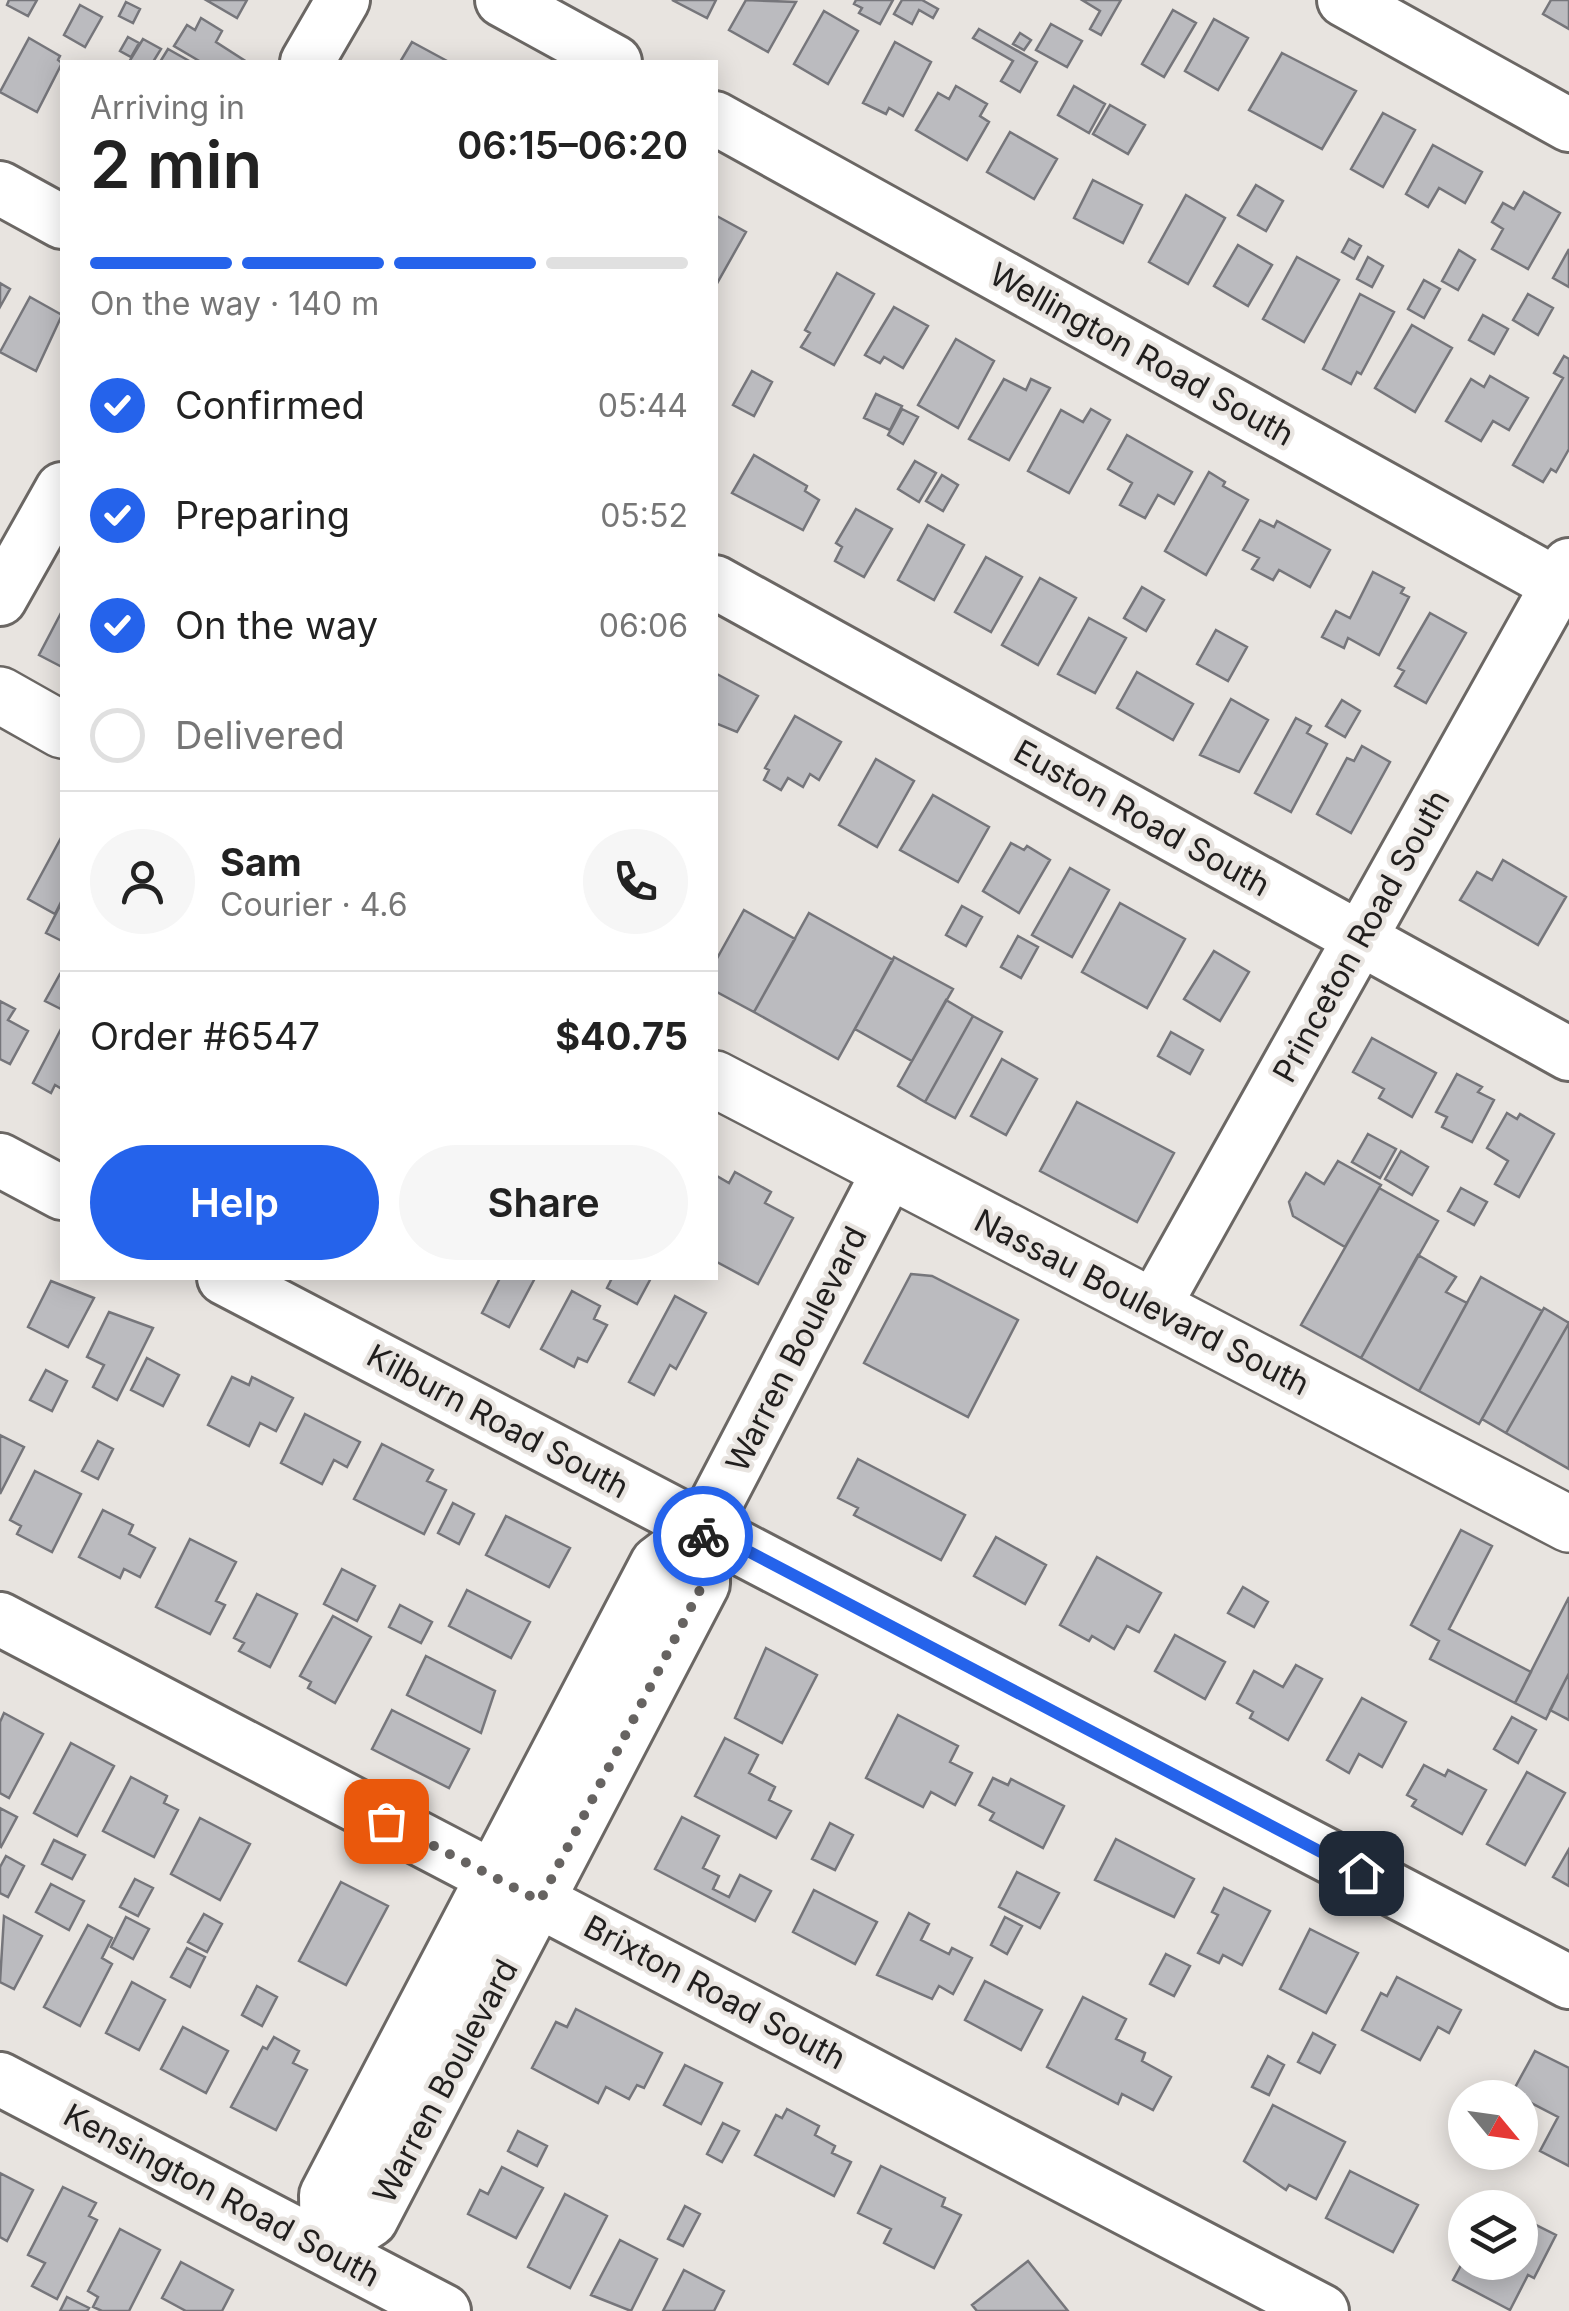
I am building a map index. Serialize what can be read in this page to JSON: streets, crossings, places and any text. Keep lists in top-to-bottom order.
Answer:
{
  "streets": {
    "main road": ["Nassau Boulevard South"],
    "street": [
      "Wellington Road South",
      "Euston Road South",
      "Princeton Road South",
      "Warren Boulevard",
      "Kilburn Road South",
      "Brixton Road South",
      "Kensington Road South"
    ]
  },
  "crossings": [
    ["Wellington Road South", "Princeton Road South"],
    ["Euston Road South", "Princeton Road South"],
    ["Princeton Road South", "Nassau Boulevard South"],
    ["Nassau Boulevard South", "Warren Boulevard"],
    ["Warren Boulevard", "Kilburn Road South"],
    ["Warren Boulevard", "Brixton Road South"],
    ["Warren Boulevard", "Kensington Road South"]
  ],
  "north": "bottom right",
  "page": {
    "heading": ["2 min", "Arriving in", "06:15–06:20"],
    "panel": [
      "Sam",
      "Courier · 4.6",
      "Order #6547",
      "$40.75"
    ],
    "bar": "On the way · 140 m",
    "list": [
      ["Confirmed", "05:44"],
      ["Preparing", "05:52"],
      ["On the way", "06:06"],
      "Delivered"
    ],
    "buttons": ["Help", "Share"]
  }
}
